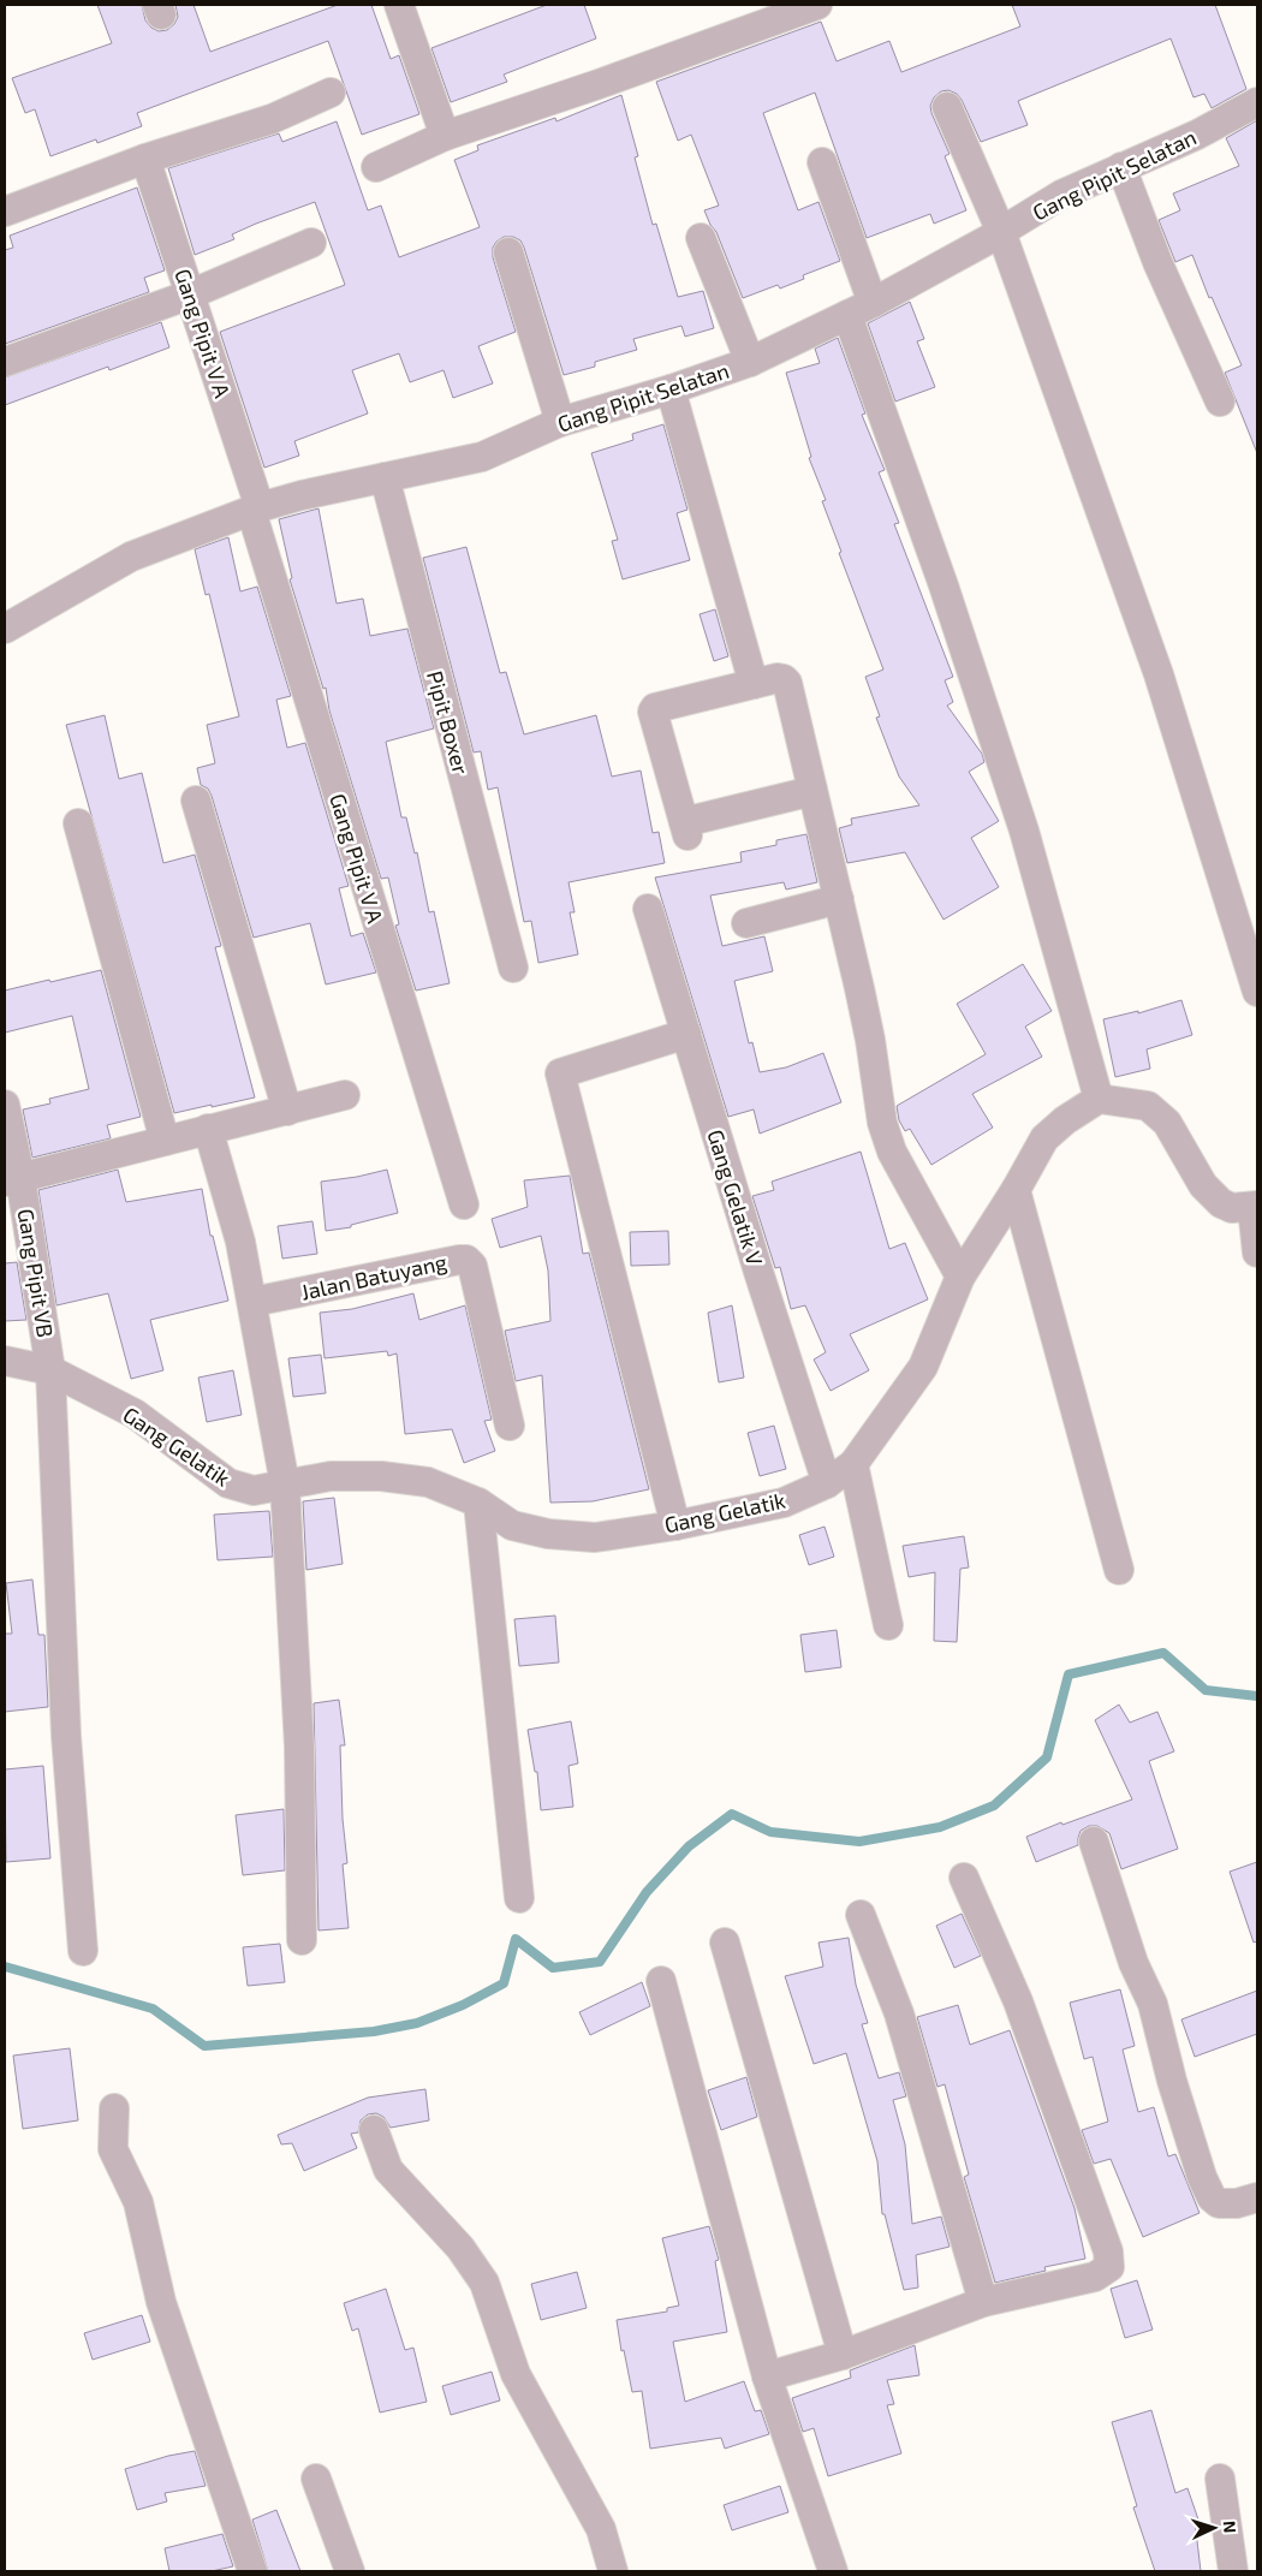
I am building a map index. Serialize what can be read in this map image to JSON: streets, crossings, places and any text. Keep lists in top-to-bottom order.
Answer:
{
  "streets": {
    "street": [
      "Gang Pipit Selatan",
      "Gang Pipit V A",
      "Pipit Boxer",
      "Gang Gelatik V",
      "Gang Pipit VB",
      "Jalan Batuyang",
      "Gang Gelatik"
    ]
  },
  "crossings": [
    ["Gang Pipit Selatan", "Gang Pipit V A"],
    ["Gang Pipit Selatan", "Pipit Boxer"],
    ["Gang Gelatik V", "Gang Gelatik"],
    ["Gang Pipit VB", "Gang Gelatik"]
  ],
  "north": "right"
}
